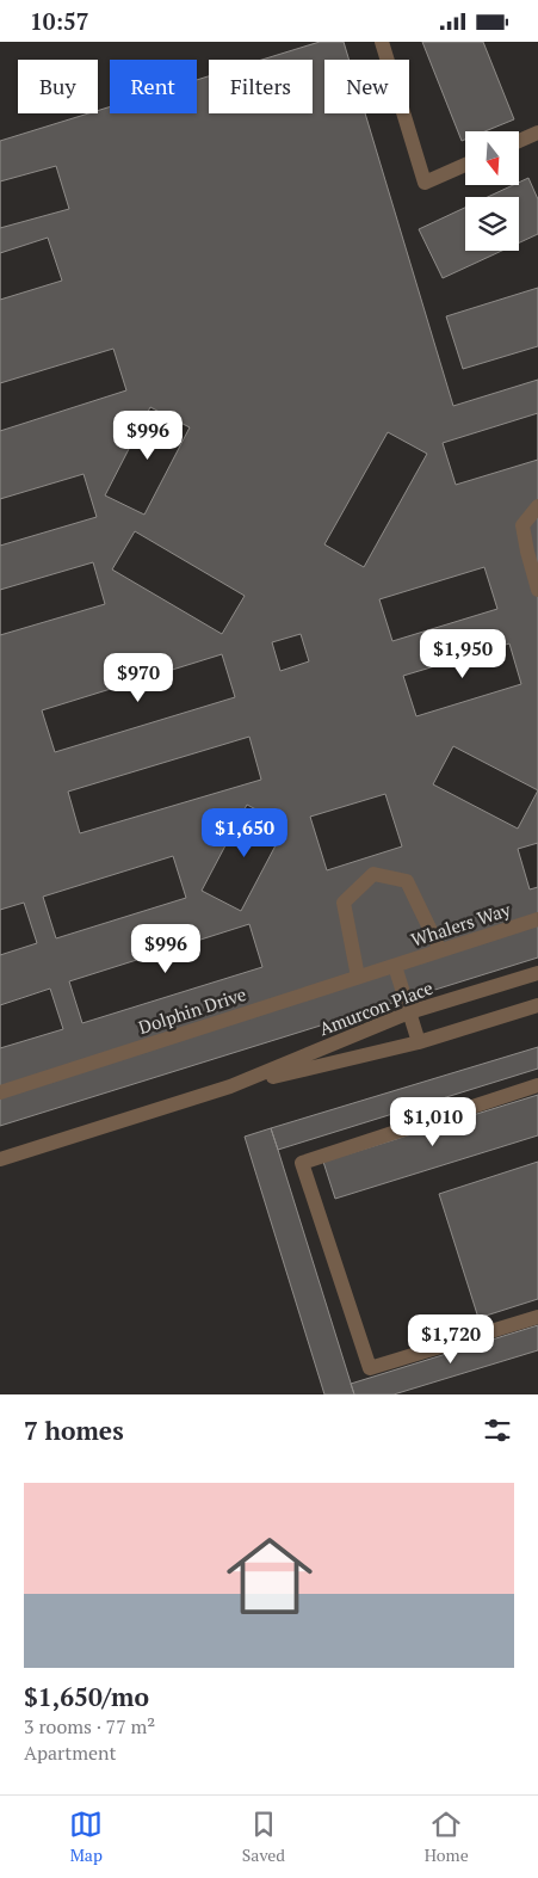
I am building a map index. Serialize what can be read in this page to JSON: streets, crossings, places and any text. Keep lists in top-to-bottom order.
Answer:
{
  "streets": {
    "street": ["Whalers Way", "Amurcon Place", "Dolphin Drive"]
  },
  "crossings": [
    ["Whalers Way", "Dolphin Drive"]
  ],
  "north": "bottom",
  "page": {
    "status": "10:57",
    "chip": [
      "Buy",
      "Rent",
      "Filters",
      "New"
    ],
    "price": [
      "$996",
      "$1,950",
      "$970",
      "$1,650",
      "$996",
      "$1,010",
      "$1,720"
    ],
    "heading": "7 homes",
    "list": [
      {
        "name": "$1,650/mo",
        "note": "3 rooms · 77 m² · Apartment"
      }
    ],
    "tabs": ["Map", "Saved", "Home"]
  }
}
